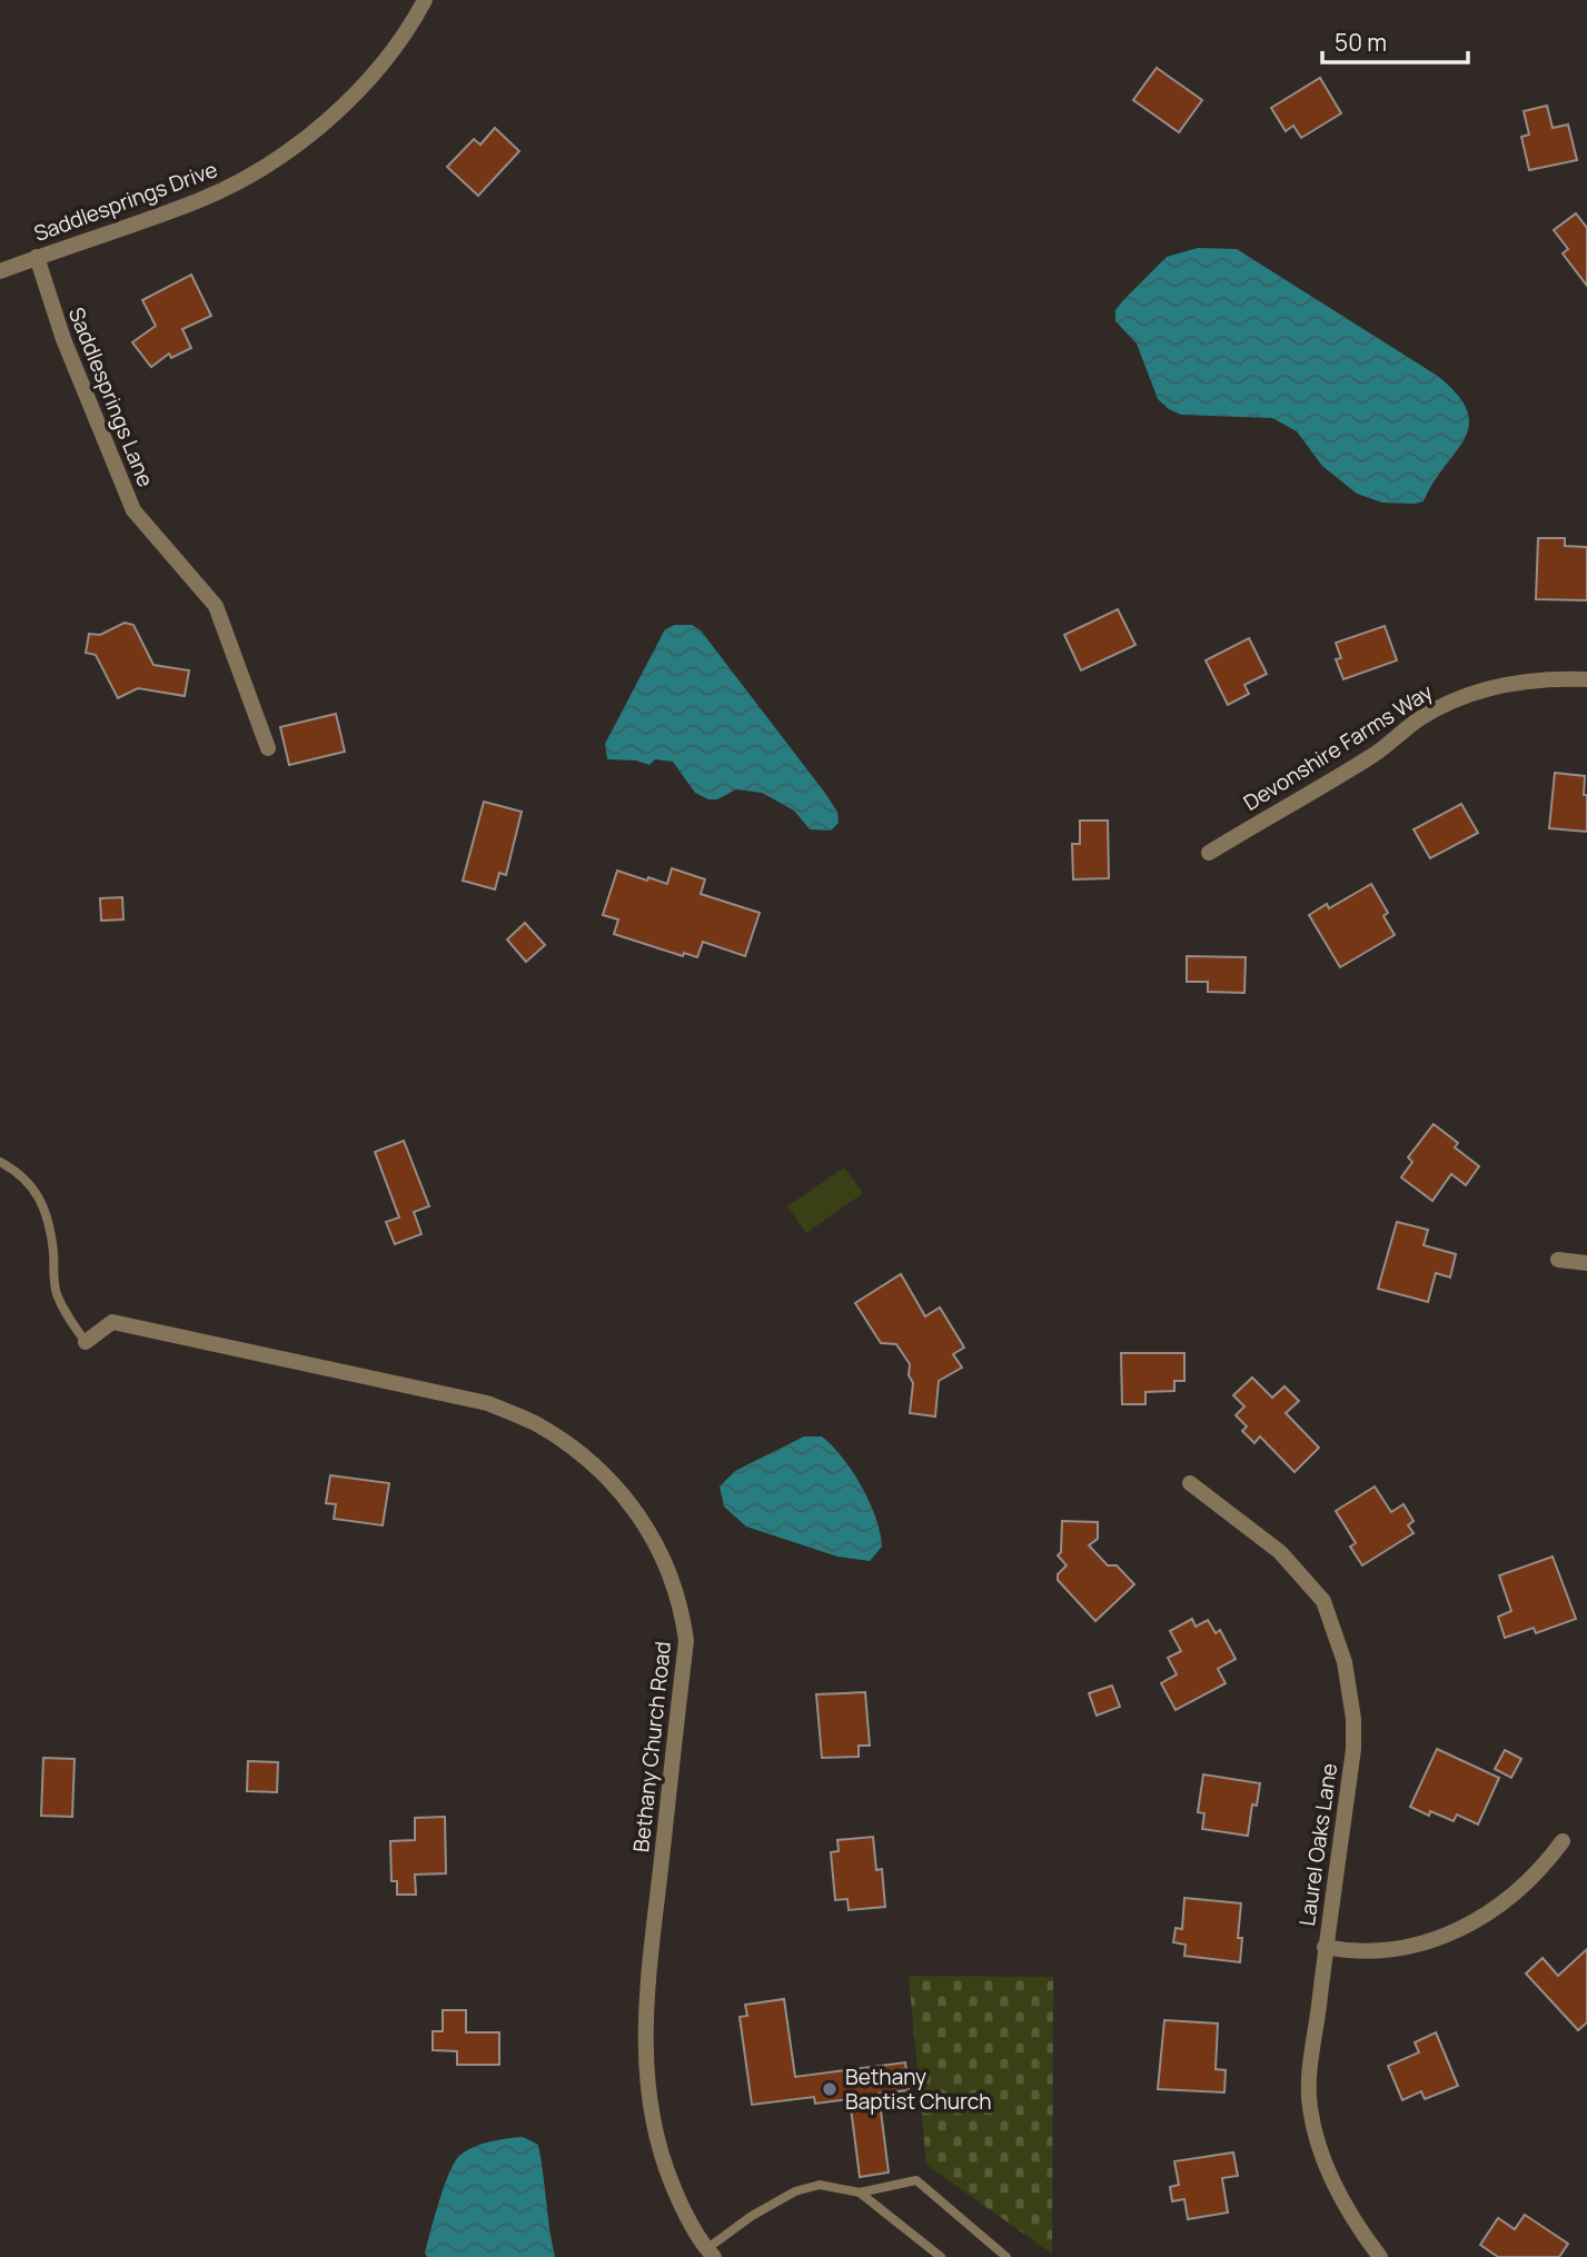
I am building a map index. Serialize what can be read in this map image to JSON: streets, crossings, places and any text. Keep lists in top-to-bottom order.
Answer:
{
  "streets": {
    "street": [
      "Saddlesprings Drive",
      "Saddlesprings Lane",
      "Devonshire Farms Way",
      "Bethany Church Road",
      "Laurel Oaks Lane"
    ]
  },
  "crossings": [
    ["Saddlesprings Drive", "Saddlesprings Lane"]
  ],
  "places": ["Bethany Baptist Church"],
  "scale_bar": "50 m"
}
